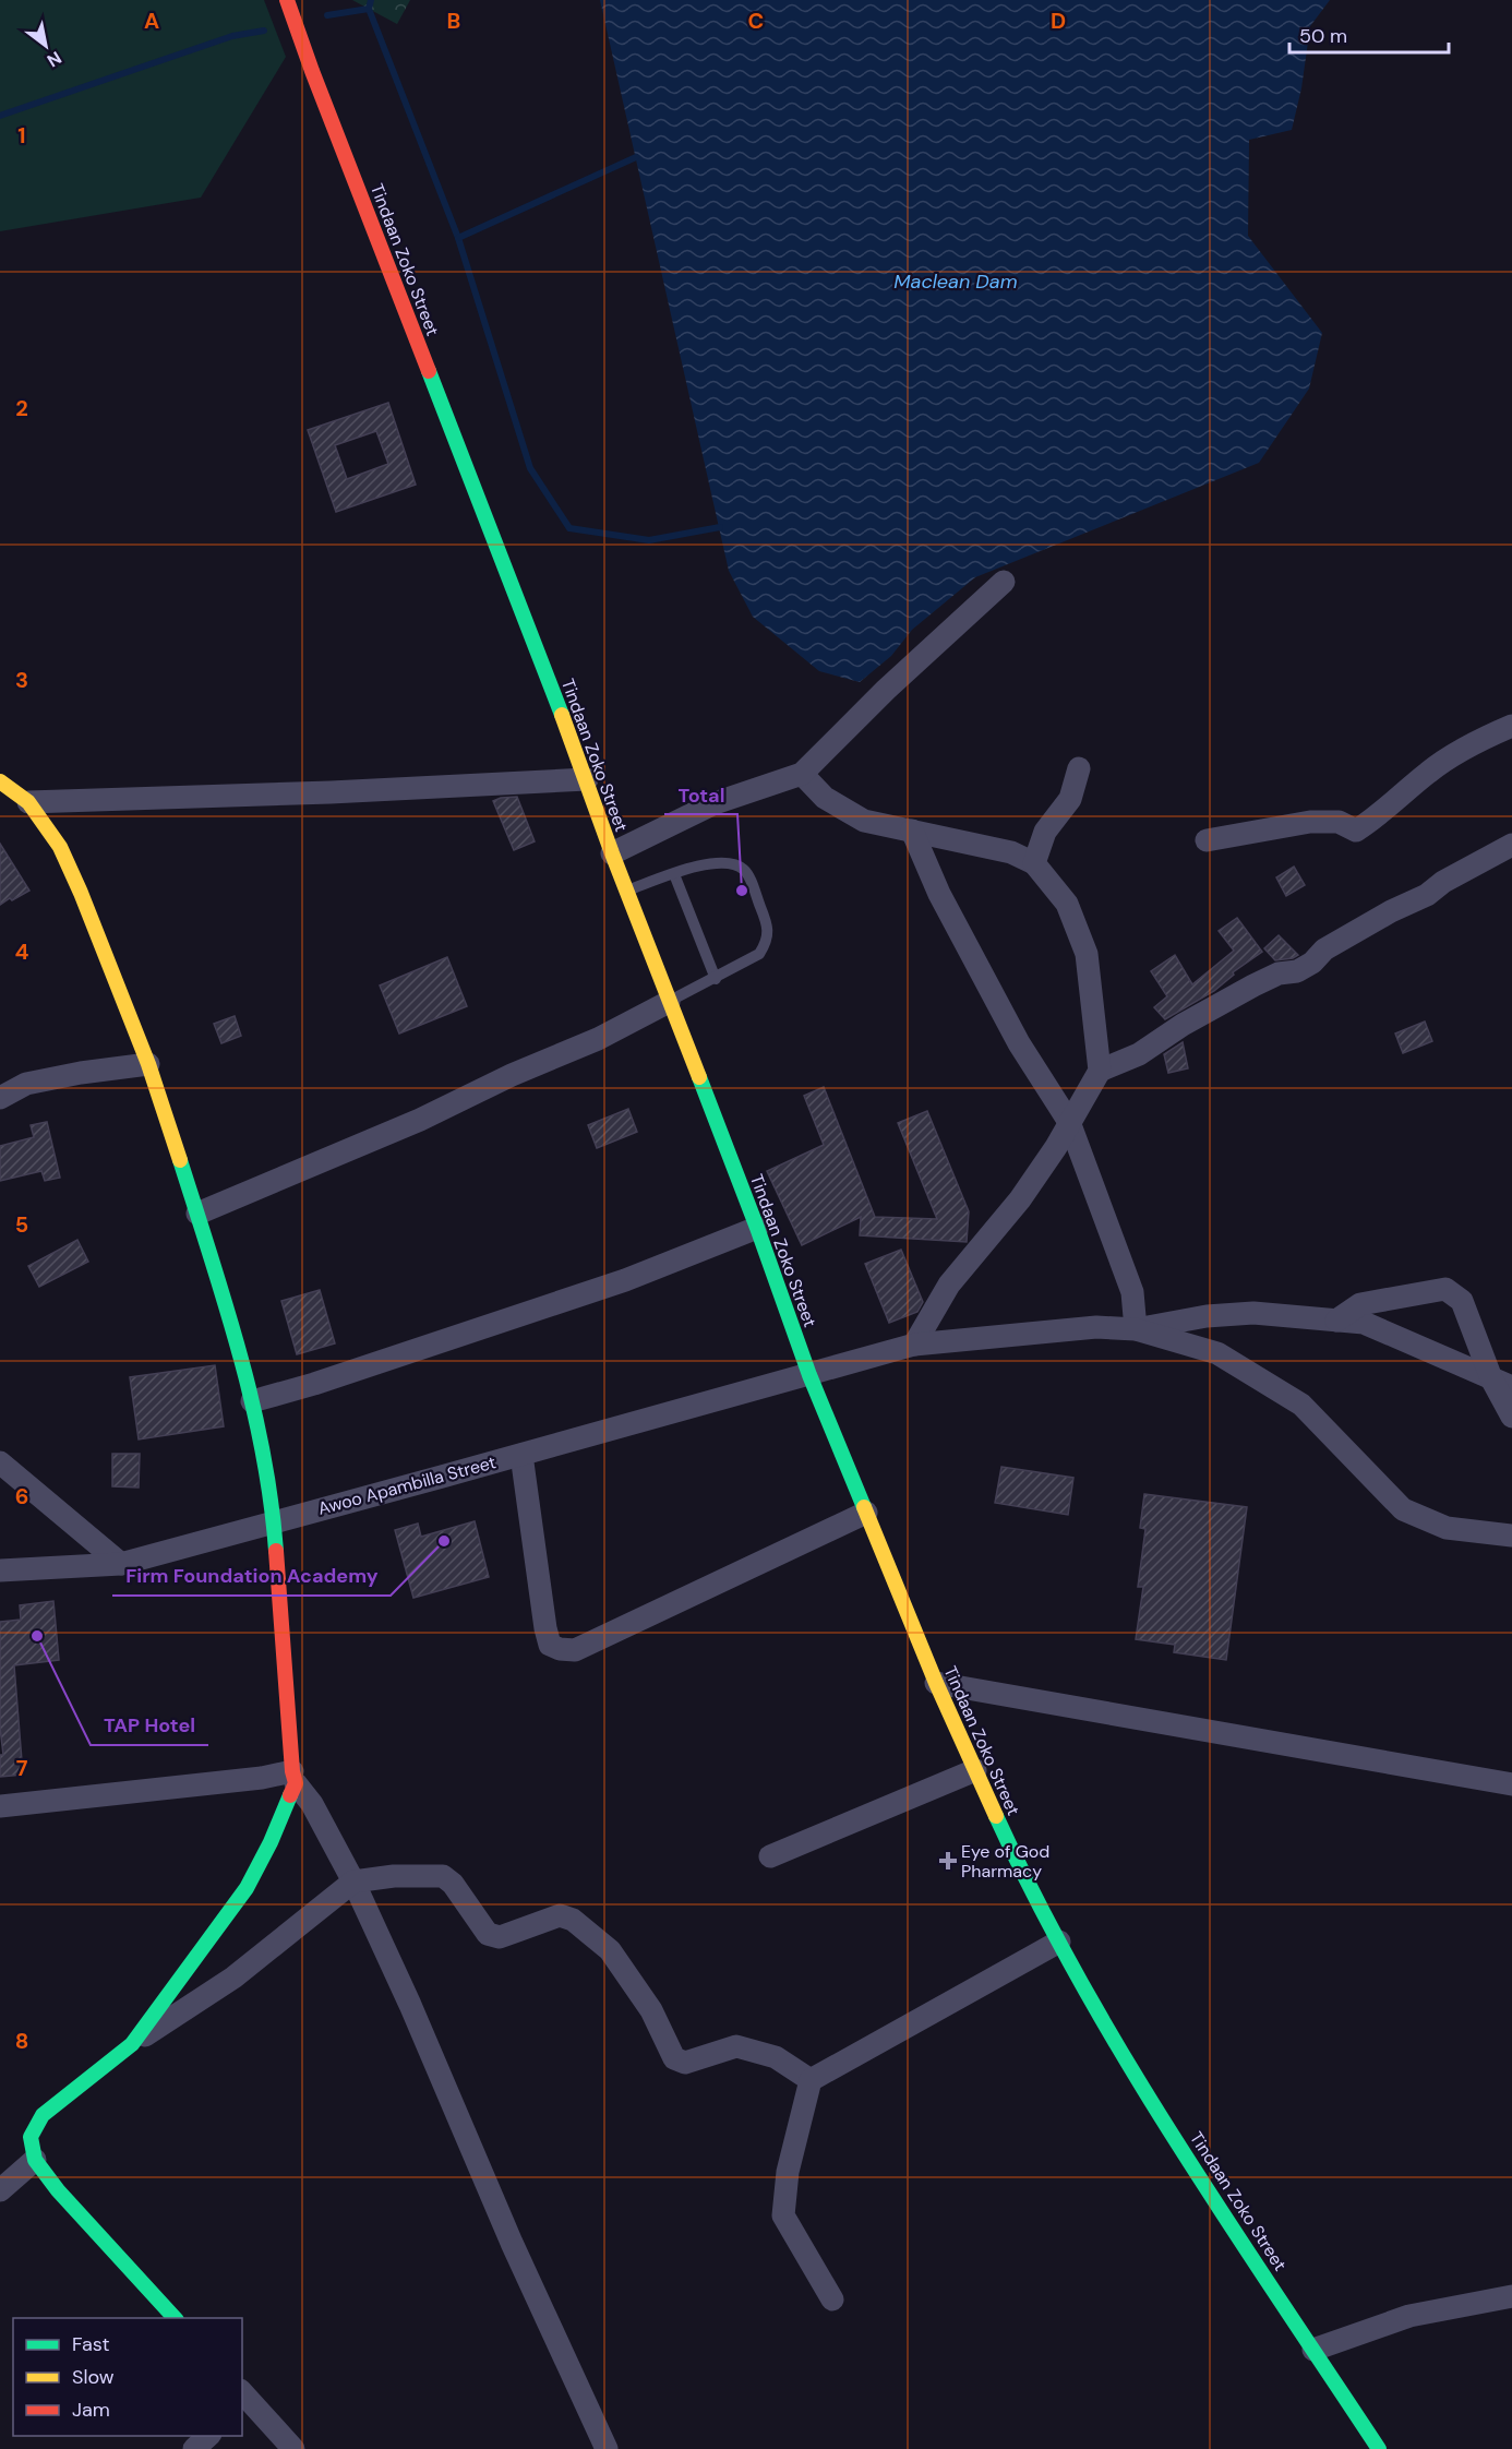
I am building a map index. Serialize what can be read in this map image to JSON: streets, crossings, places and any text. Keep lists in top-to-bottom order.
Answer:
{
  "streets": {
    "main road": ["Tindaan Zoko Street"],
    "street": ["Awoo Apambilla Street"]
  },
  "crossings": [
    ["Tindaan Zoko Street", "Awoo Apambilla Street"]
  ],
  "water": ["Maclean Dam"],
  "places": {
    "other": ["Total", "Firm Foundation Academy", "TAP Hotel"],
    "health": ["Eye of God Pharmacy"]
  },
  "legend": ["Fast", "Slow", "Jam"],
  "scale_bar": "50 m",
  "north": "bottom right",
  "grid": {
    "columns": [
      "A",
      "B",
      "C",
      "D"
    ],
    "rows": [
      "1",
      "2",
      "3",
      "4",
      "5",
      "6",
      "7",
      "8"
    ]
  }
}
